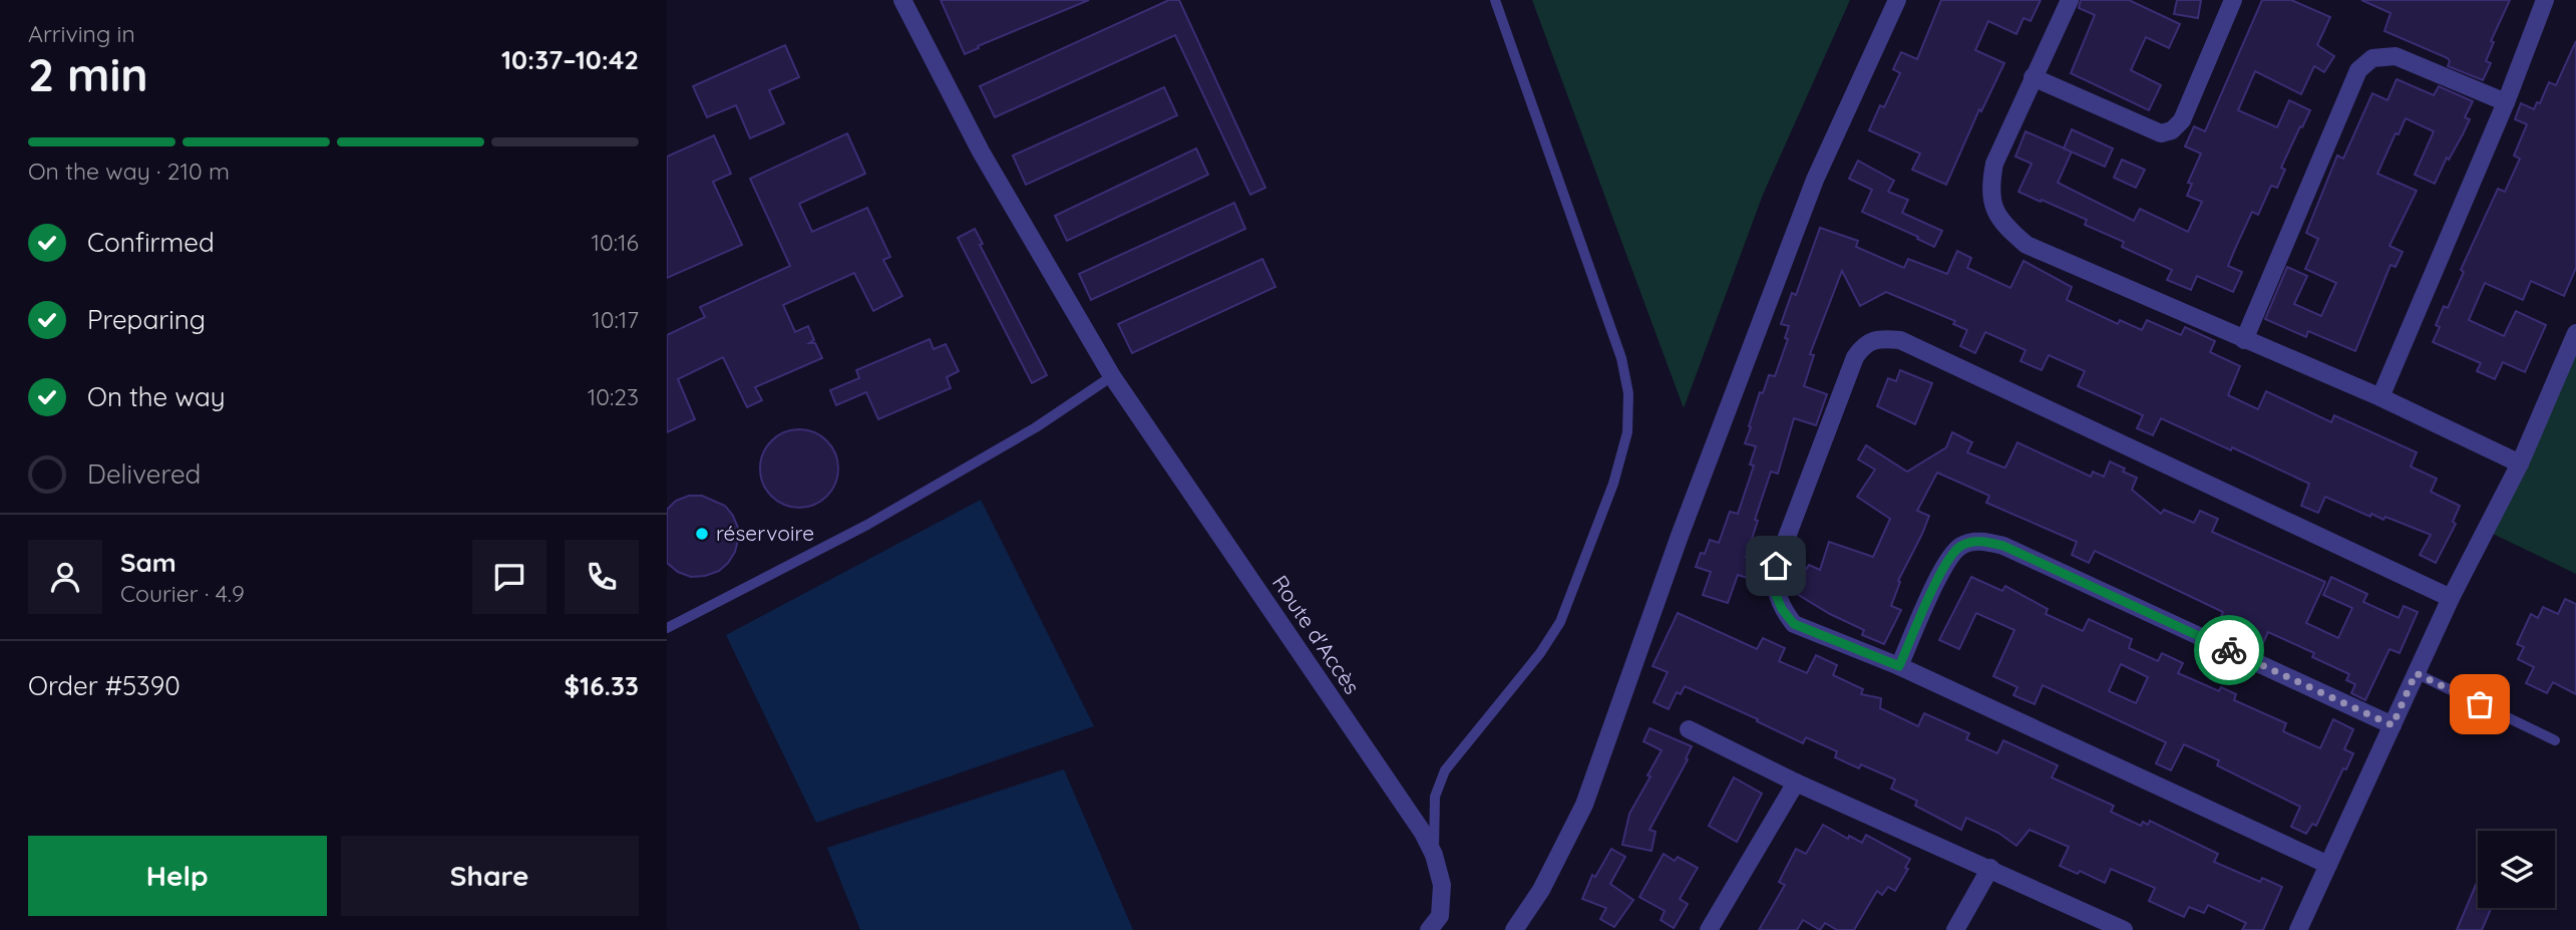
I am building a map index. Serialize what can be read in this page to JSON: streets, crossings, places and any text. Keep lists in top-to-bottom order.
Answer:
{
  "streets": {
    "street": ["Route d'Accès"]
  },
  "places": ["réservoire"],
  "page": {
    "heading": ["2 min", "Arriving in", "10:37–10:42"],
    "panel": [
      "Sam",
      "Courier · 4.9",
      "Order #5390",
      "$16.33"
    ],
    "bar": "On the way · 210 m",
    "list": [
      ["Confirmed", "10:16"],
      ["Preparing", "10:17"],
      ["On the way", "10:23"],
      "Delivered"
    ],
    "buttons": ["Help", "Share"]
  }
}
